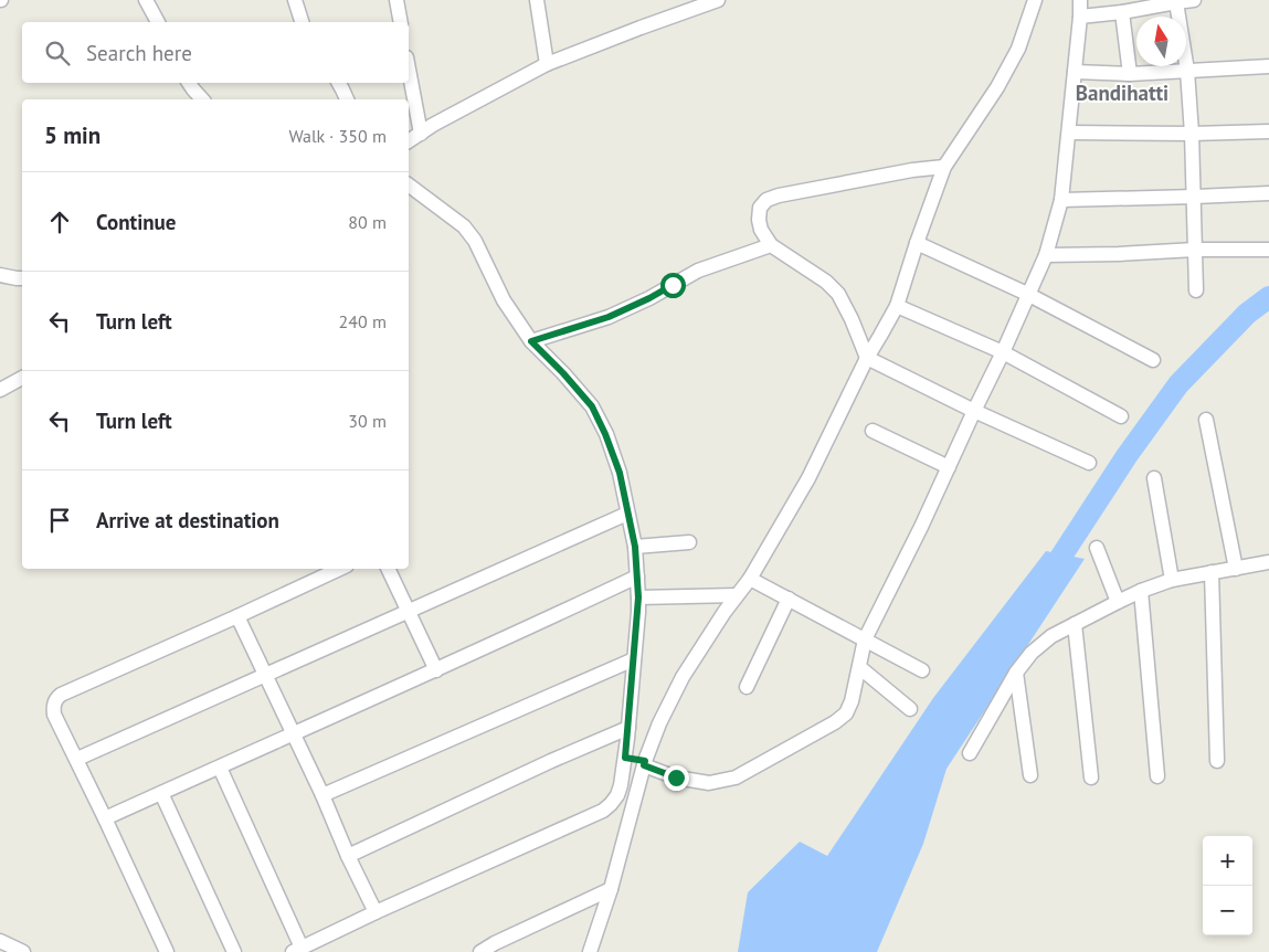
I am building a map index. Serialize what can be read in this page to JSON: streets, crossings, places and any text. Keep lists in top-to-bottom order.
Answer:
{
  "districts": ["Bandihatti"],
  "north": "top",
  "page": {
    "search": "Search here",
    "heading": ["5 min", "Walk · 350 m"],
    "list": [
      ["Continue", "80 m"],
      ["Turn left", "240 m"],
      ["Turn left", "30 m"],
      "Arrive at destination"
    ],
    "map_buttons": ["+", "−"]
  }
}
